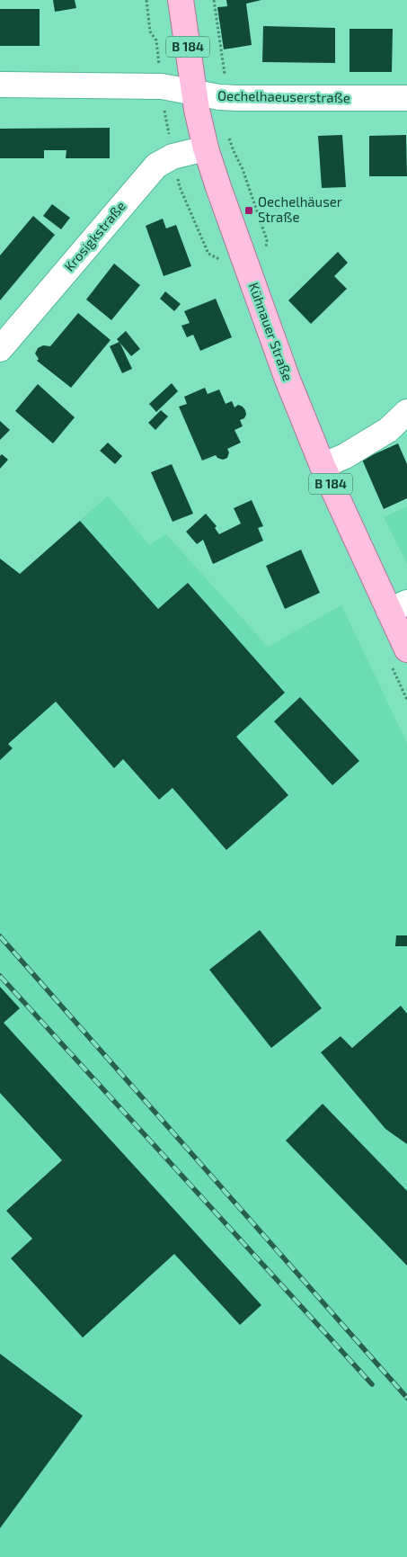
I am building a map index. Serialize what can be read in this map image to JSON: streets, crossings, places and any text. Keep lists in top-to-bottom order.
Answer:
{
  "streets": {
    "main road": ["B 184", "Kühnauer Straße"],
    "street": ["Oechelhaeuserstraße", "Krosigkstraße"]
  },
  "crossings": [
    ["Oechelhaeuserstraße", "Kühnauer Straße"],
    ["Krosigkstraße", "Kühnauer Straße"]
  ],
  "places": {
    "transit": ["Oechelhäuser Straße"]
  }
}
